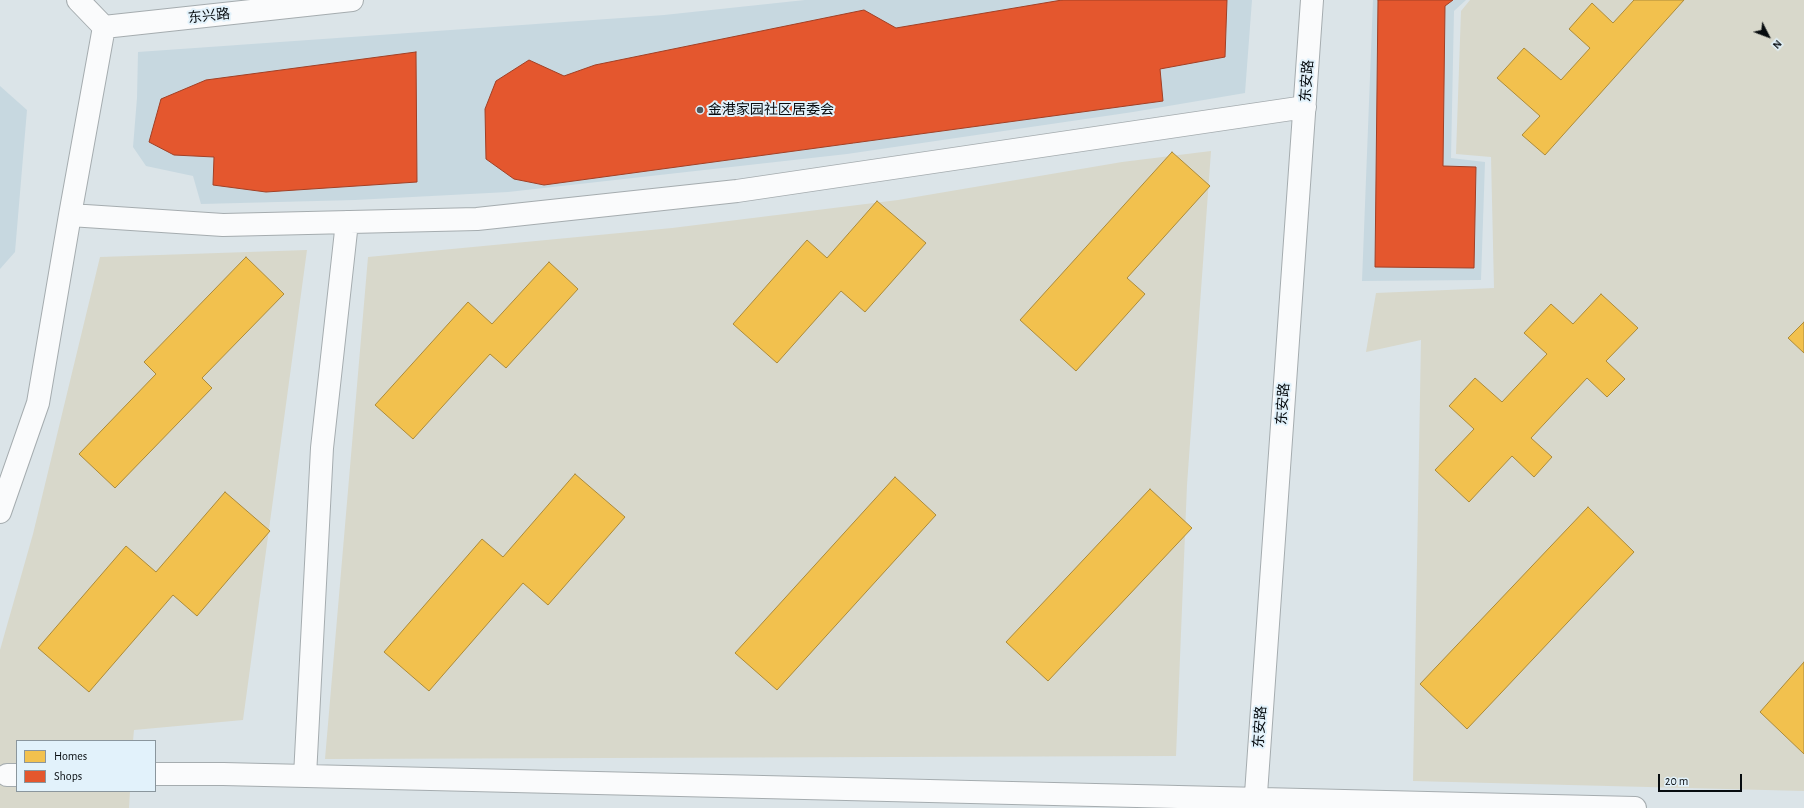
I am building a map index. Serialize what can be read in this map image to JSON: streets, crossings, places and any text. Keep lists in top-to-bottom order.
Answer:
{
  "streets": {
    "street": ["东兴路", "东安路"]
  },
  "places": ["金港家园社区居委会"],
  "legend": ["Homes", "Shops"],
  "scale_bar": "20 m",
  "north": "bottom right"
}
